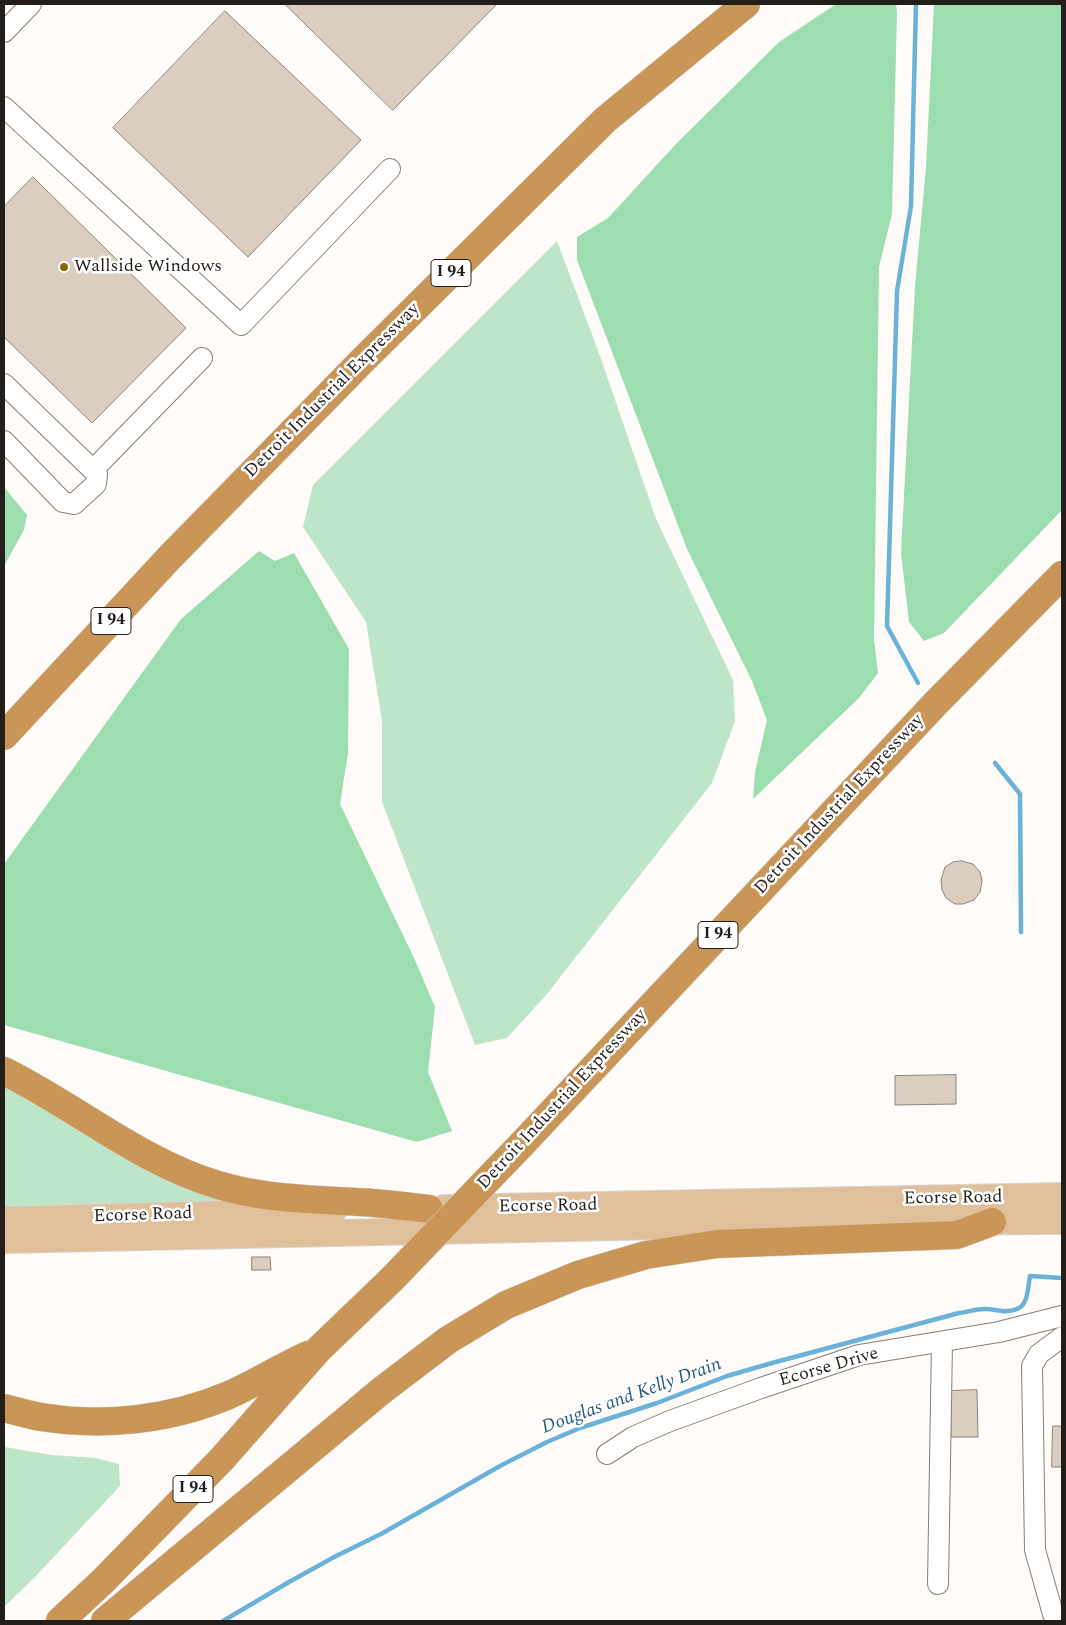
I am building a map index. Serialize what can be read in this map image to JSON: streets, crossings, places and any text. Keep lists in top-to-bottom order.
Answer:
{
  "streets": {
    "highway": ["I 94", "Detroit Industrial Expressway"],
    "main road": ["Ecorse Road"],
    "street": ["Ecorse Drive"]
  },
  "water": ["Douglas and Kelly Drain"],
  "places": ["Wallside Windows"]
}
